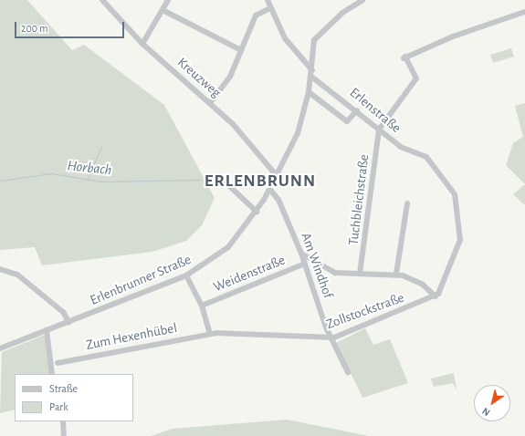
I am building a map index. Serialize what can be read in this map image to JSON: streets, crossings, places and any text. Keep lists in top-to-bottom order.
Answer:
{
  "streets": {
    "street": [
      "Kreuzweg",
      "Erlenstraße",
      "Tuchbleichstraße",
      "Am Windhof",
      "Weidenstraße",
      "Erlenbrunner Straße",
      "Zollstockstraße",
      "Zum Hexenhübel"
    ]
  },
  "crossings": [
    ["Kreuzweg", "Erlenbrunner Straße"],
    ["Erlenstraße", "Tuchbleichstraße"],
    ["Erlenstraße", "Erlenbrunner Straße"],
    ["Erlenstraße", "Zollstockstraße"],
    ["Am Windhof", "Weidenstraße"],
    ["Am Windhof", "Erlenbrunner Straße"],
    ["Am Windhof", "Zollstockstraße"],
    ["Zollstockstraße", "Zum Hexenhübel"]
  ],
  "districts": ["ERLENBRUNN"],
  "water": ["Horbach"],
  "legend": ["Straße", "Park"],
  "scale_bar": "200 m",
  "north": "bottom left"
}
